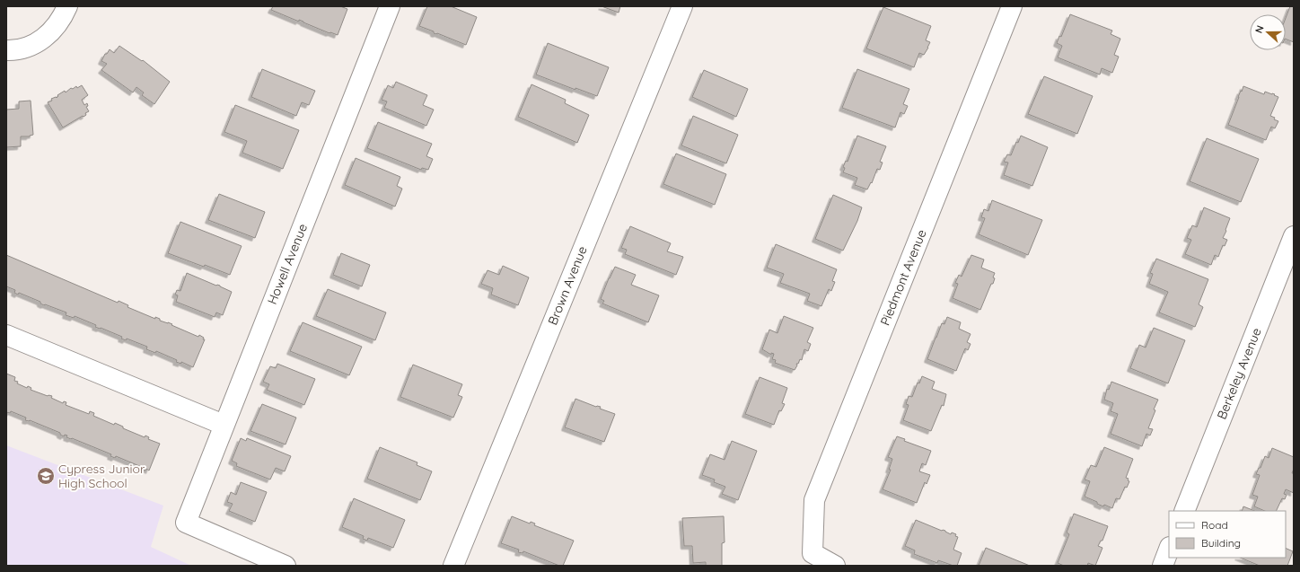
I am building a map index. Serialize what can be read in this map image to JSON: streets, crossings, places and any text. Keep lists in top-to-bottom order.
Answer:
{
  "streets": {
    "street": [
      "Howell Avenue",
      "Piedmont Avenue",
      "Brown Avenue",
      "Berkeley Avenue"
    ]
  },
  "places": {
    "school or university": ["Cypress Junior High School"]
  },
  "legend": ["Road", "Building"],
  "north": "left"
}
